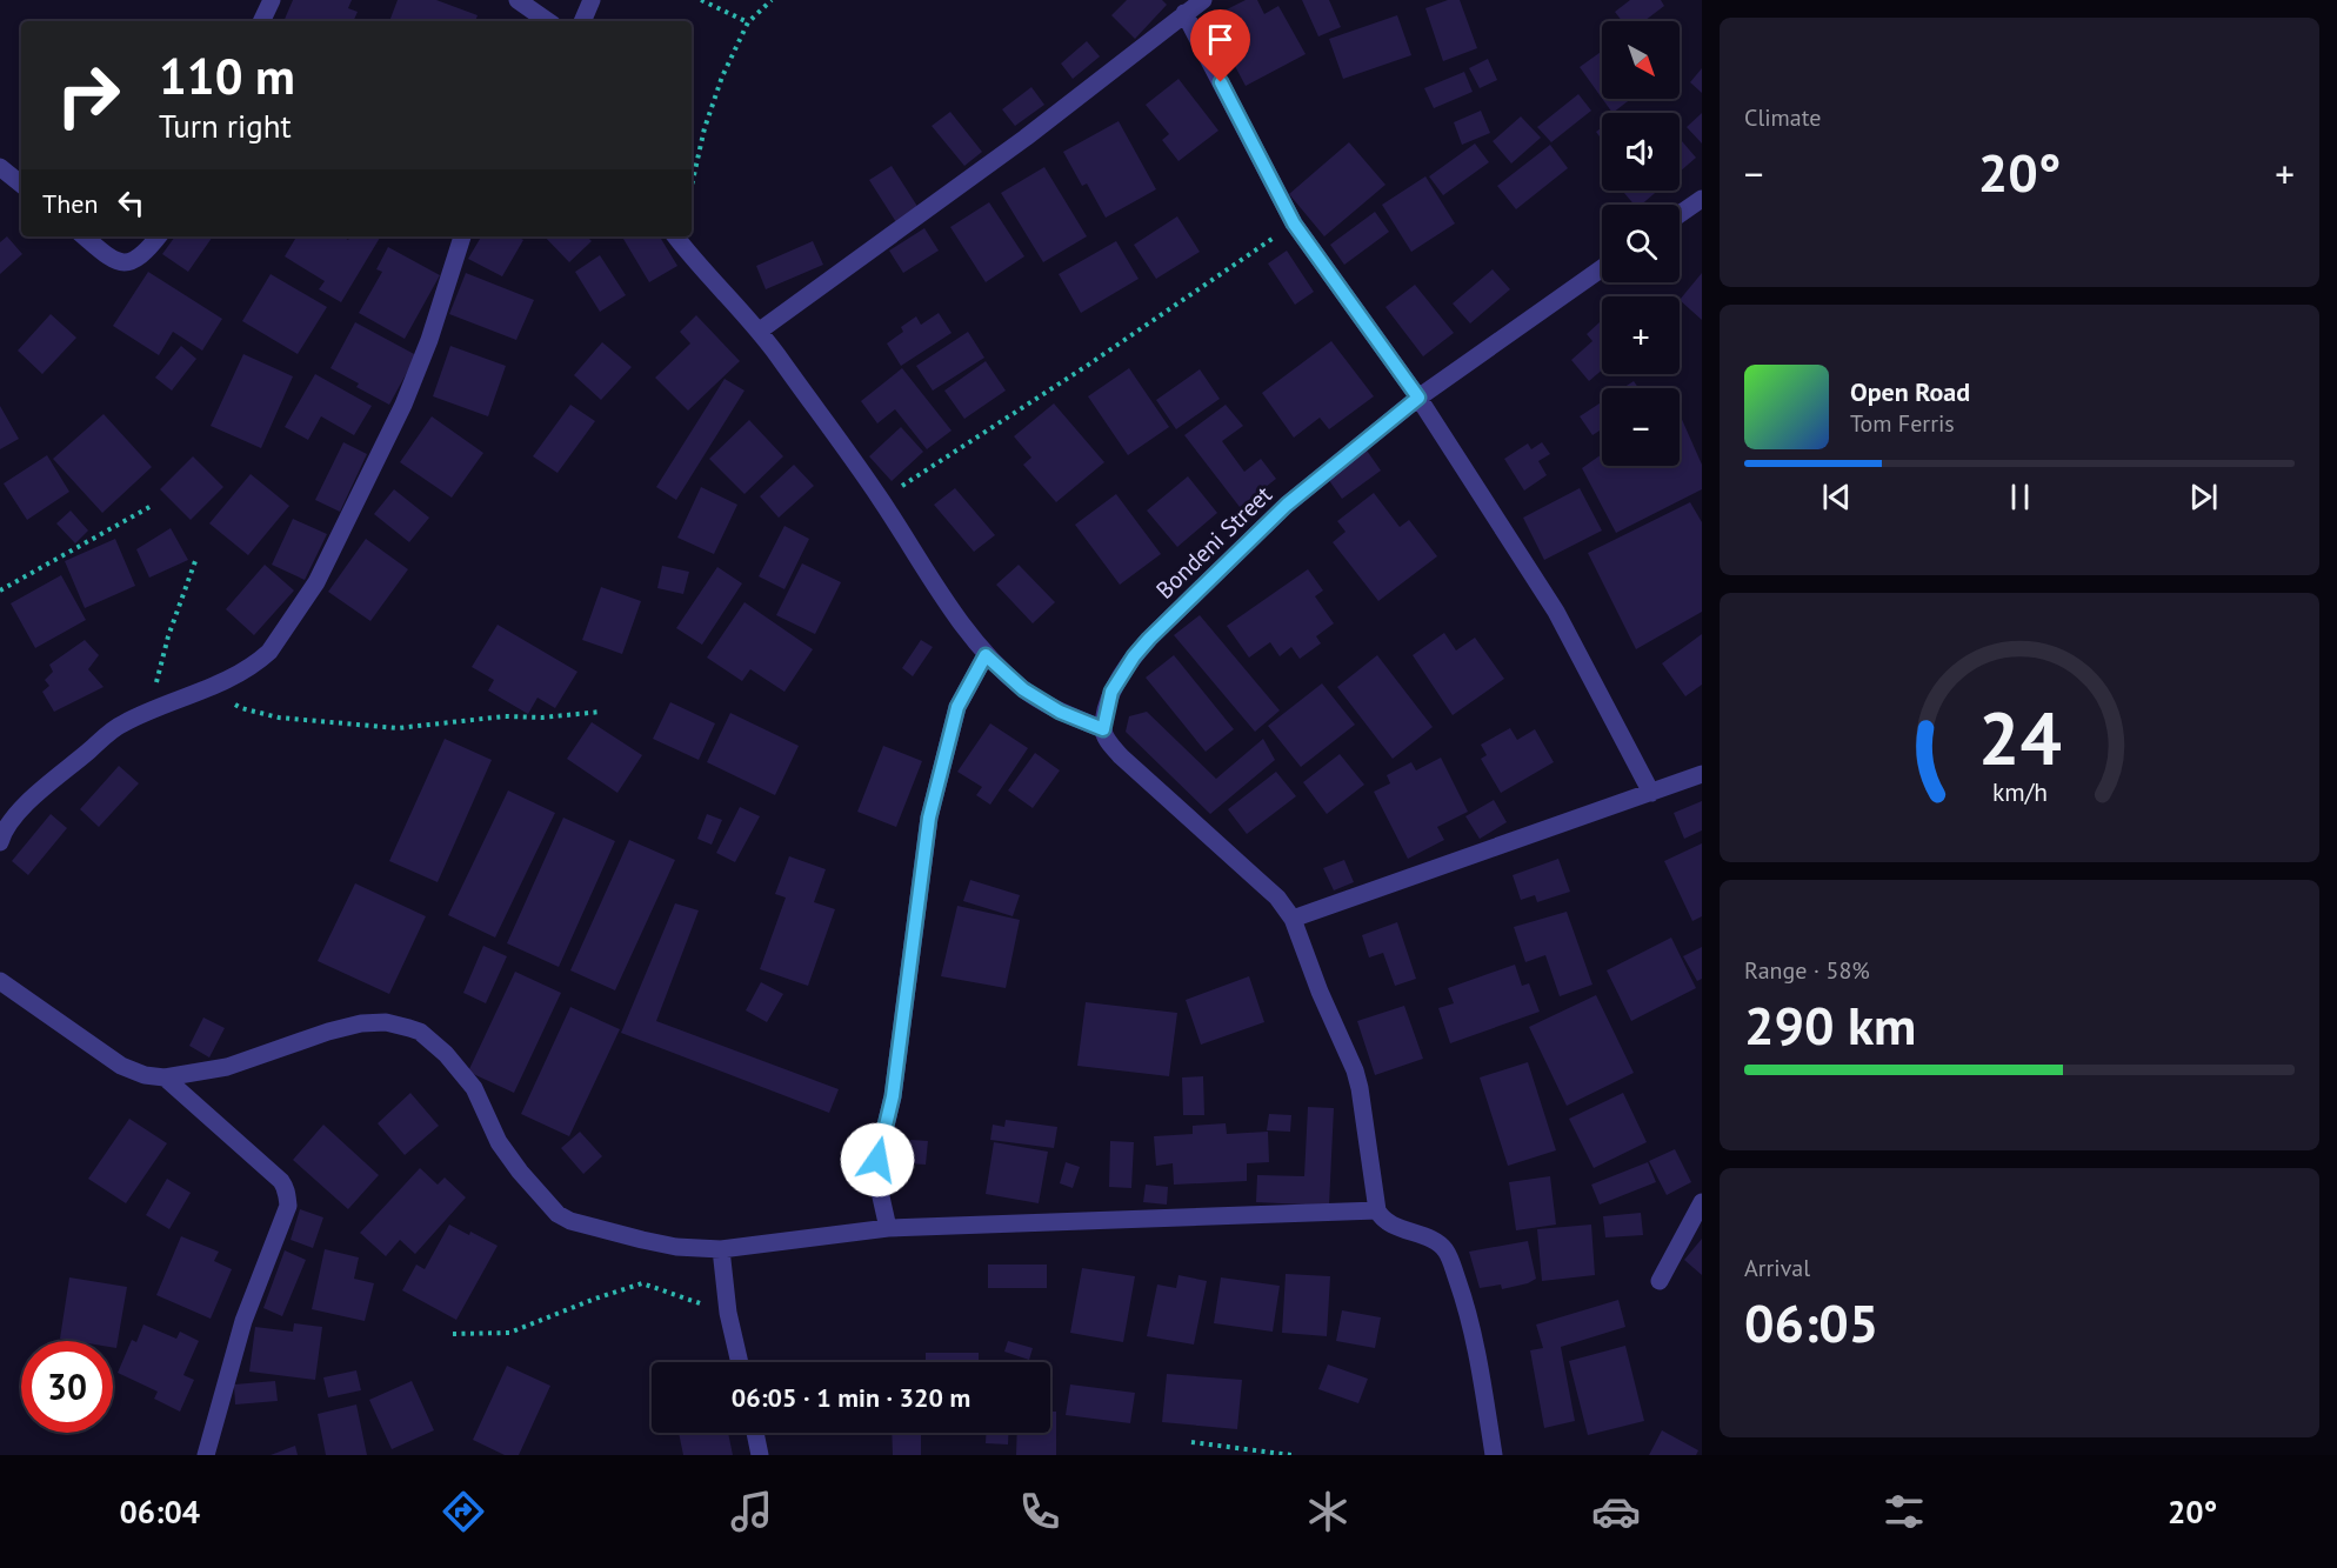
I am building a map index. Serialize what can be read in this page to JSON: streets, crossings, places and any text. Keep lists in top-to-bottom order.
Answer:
{
  "streets": {
    "street": ["Bondeni Street"]
  },
  "north": "bottom right",
  "page": {
    "tile": [
      "Climate",
      ["Range · 58%", "290 km"],
      ["Arrival", "06:05"]
    ],
    "map_buttons": ["+", "−"],
    "turn": ["110 m", "Turn right"],
    "heat": ["−", "20°", "+"],
    "then": "Then",
    "song": ["Open Road", "Tom Ferris"],
    "limit": "30",
    "trip": "06:05 · 1 min · 320 m",
    "tabs": ["06:04", "20°"],
    "gauge": ["24", "km/h"]
  }
}
